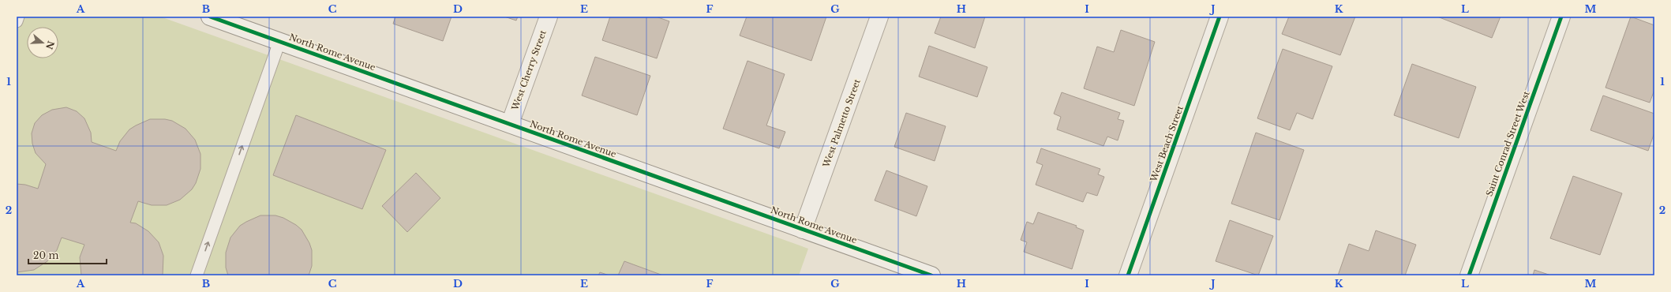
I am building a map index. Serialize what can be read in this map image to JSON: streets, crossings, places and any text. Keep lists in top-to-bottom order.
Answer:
{
  "streets": {
    "street": [
      "North Rome Avenue",
      "West Cherry Street",
      "West Palmetto Street",
      "West Beach Street",
      "Saint Conrad Street West"
    ]
  },
  "crossings": [
    ["North Rome Avenue", "West Cherry Street"],
    ["North Rome Avenue", "West Palmetto Street"]
  ],
  "scale_bar": "20 m",
  "north": "right",
  "grid": {
    "columns": [
      "A",
      "B",
      "C",
      "D",
      "E",
      "F",
      "G",
      "H",
      "I",
      "J",
      "K",
      "L",
      "M"
    ],
    "rows": ["1", "2"]
  }
}
